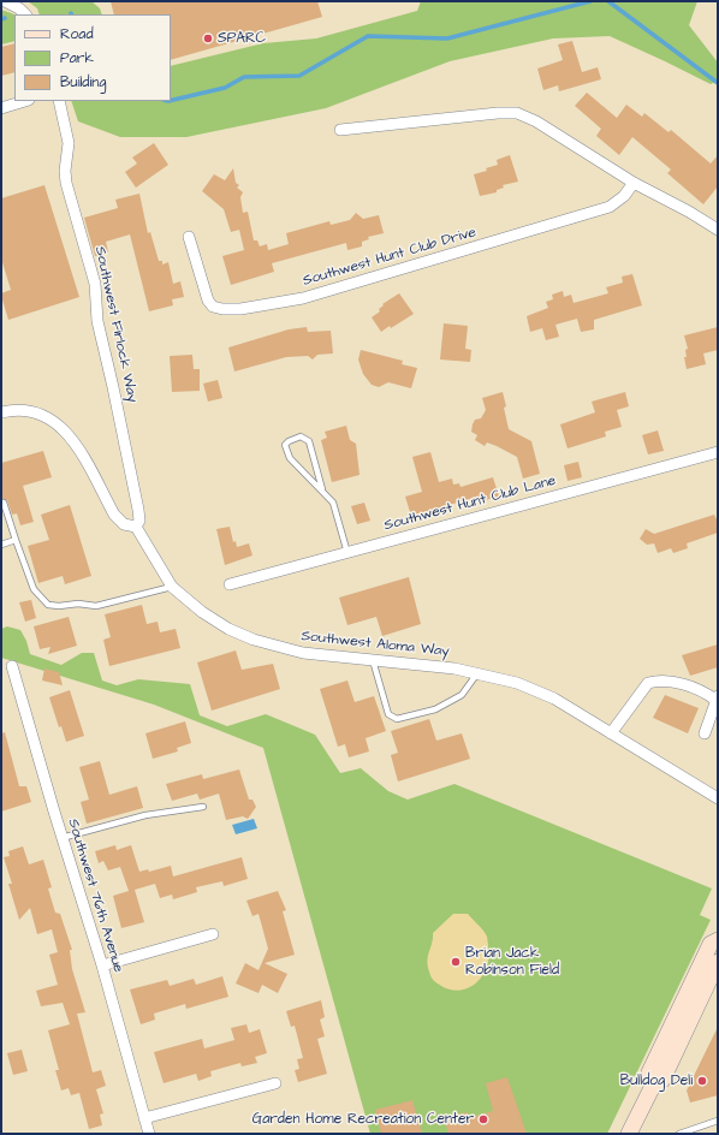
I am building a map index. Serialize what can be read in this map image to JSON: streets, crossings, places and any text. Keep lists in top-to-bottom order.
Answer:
{
  "streets": {
    "street": [
      "Southwest Hunt Club Drive",
      "Southwest Firlock Way",
      "Southwest Hunt Club Lane",
      "Southwest Aloma Way",
      "Southwest 76th Avenue"
    ]
  },
  "crossings": [
    ["Southwest Firlock Way", "Southwest Aloma Way"]
  ],
  "places": [
    "SPARC",
    "Brian Jack Robinson Field",
    "Bulldog Deli",
    "Garden Home Recreation Center"
  ],
  "legend": ["Road", "Park", "Building"]
}
